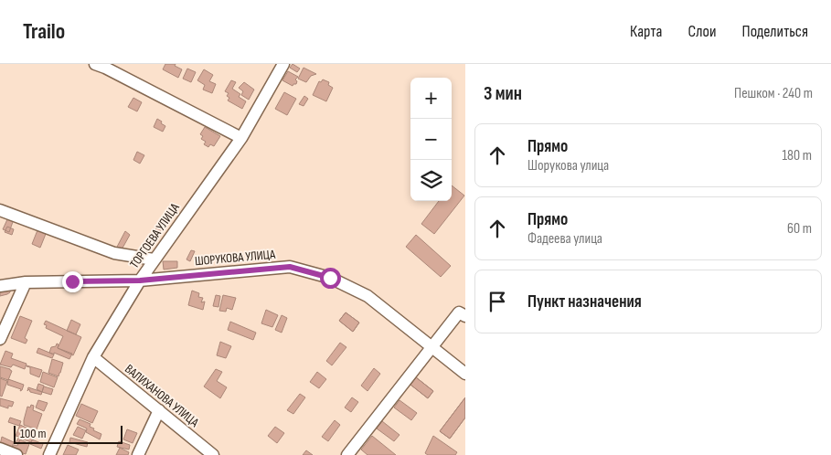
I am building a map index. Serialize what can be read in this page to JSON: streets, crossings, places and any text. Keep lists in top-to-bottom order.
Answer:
{
  "streets": {
    "street": ["ТОРГОЕВА УЛИЦА", "ШОРУКОВА УЛИЦА", "ВАЛИХАНОВА УЛИЦА"]
  },
  "crossings": [
    ["ТОРГОЕВА УЛИЦА", "ШОРУКОВА УЛИЦА"],
    ["ТОРГОЕВА УЛИЦА", "ВАЛИХАНОВА УЛИЦА"]
  ],
  "scale_bar": "100 m",
  "page": {
    "header": "Trailo",
    "nav": ["Карта", "Слои", "Поделиться"],
    "heading": ["3 мин", "Пешком · 240 m"],
    "map_buttons": ["+", "−"],
    "list": [
      ["Прямо", "Шорукова улица", "180 m"],
      ["Прямо", "Фадеева улица", "60 m"],
      "Пункт назначения"
    ],
    "scale": "100 m"
  }
}
